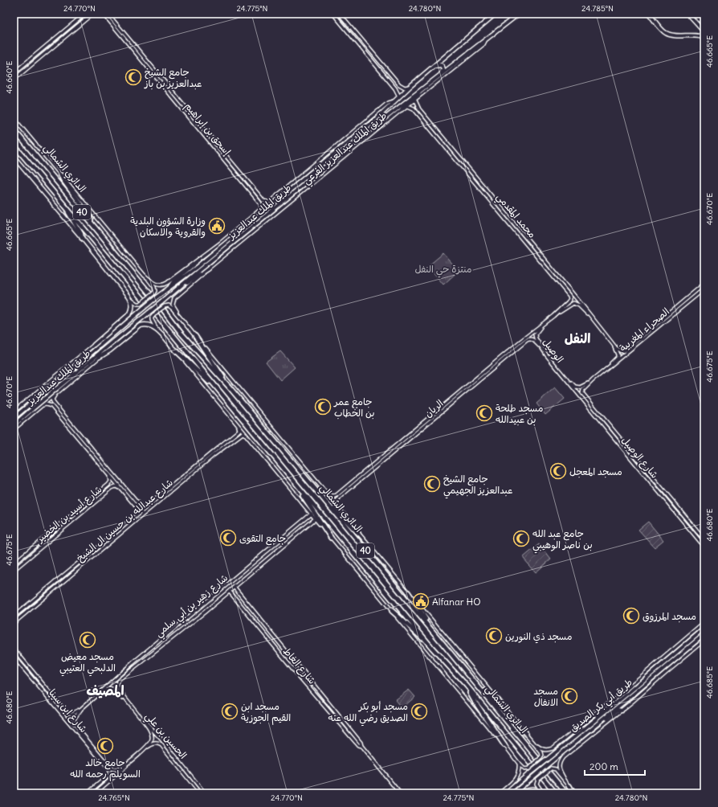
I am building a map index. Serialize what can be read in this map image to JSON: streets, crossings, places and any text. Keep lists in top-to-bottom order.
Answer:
{
  "streets": {
    "highway": ["الدائري الشمالي", "40"],
    "main road": ["طريق الملك عبدالعزيز", "طريق أبي بكر الصديق"],
    "street": [
      "إسحق بن إبراهيم",
      "طريق الملك عبدالعزيز الفرعي",
      "محمد المقدمي",
      "الصحراء المغربية",
      "الوصيل",
      "الريان",
      "شارع الوصيل",
      "شارع أسيد بن الخضير",
      "شارع عبدالله بن حسين ال الشيخ",
      "شارع زهير بن أبي سلمي",
      "شارع الغاط",
      "شارع ابن سينا",
      "الحسين بن علي"
    ]
  },
  "crossings": [
    ["إسحق بن إبراهيم", "طريق الملك عبدالعزيز الفرعي"],
    ["طريق الملك عبدالعزيز الفرعي", "الدائري الشمالي"],
    ["طريق الملك عبدالعزيز الفرعي", "طريق الملك عبدالعزيز"],
    ["محمد المقدمي", "الصحراء المغربية"],
    ["محمد المقدمي", "الوصيل"],
    ["محمد المقدمي", "الريان"],
    ["محمد المقدمي", "شارع الوصيل"],
    ["الصحراء المغربية", "الوصيل"],
    ["الصحراء المغربية", "الريان"],
    ["الصحراء المغربية", "شارع الوصيل"],
    ["الوصيل", "الريان"],
    ["الوصيل", "شارع الوصيل"],
    ["الريان", "شارع الوصيل"],
    ["شارع زهير بن أبي سلمي", "شارع الغاط"],
    ["شارع زهير بن أبي سلمي", "شارع ابن سينا"],
    ["شارع زهير بن أبي سلمي", "الحسين بن علي"],
    ["شارع ابن سينا", "الحسين بن علي"]
  ],
  "districts": ["النفل", "المصيف"],
  "parks": ["منتزة حي النفل"],
  "places": {
    "mosque": [
      "جامع الشيخ عبدالعزيز بن باز",
      "جامع عمر بن الخطاب",
      "مسجد طلحة بن عبيدالله",
      "مسجد المعجل",
      "جامع الشيخ عبدالعزيز الجهيمي",
      "جامع التقوى",
      "جامع عبد الله بن ناصر الوهيبي",
      "مسجد المرزوق",
      "مسجد ذي النورين",
      "مسجد معيض الدلبحي العتيبي",
      "مسجد الانفال",
      "مسجد ابن القيم الجوزية",
      "مسجد أبو بكر الصديق رضي الله عنه",
      "جامع خالد السويلم رحمه الله"
    ],
    "public building": ["وزارة الشؤون البلدية والقروية والاسكان", "Alfanar HO"]
  },
  "scale_bar": "200 m",
  "coordinates": [
    "24.770°N",
    "24.775°N",
    "24.780°N",
    "24.785°N",
    "46.665°E",
    "46.660°E",
    "46.670°E",
    "46.675°E",
    "46.680°E",
    "46.685°E",
    "24.765°N"
  ]
}
